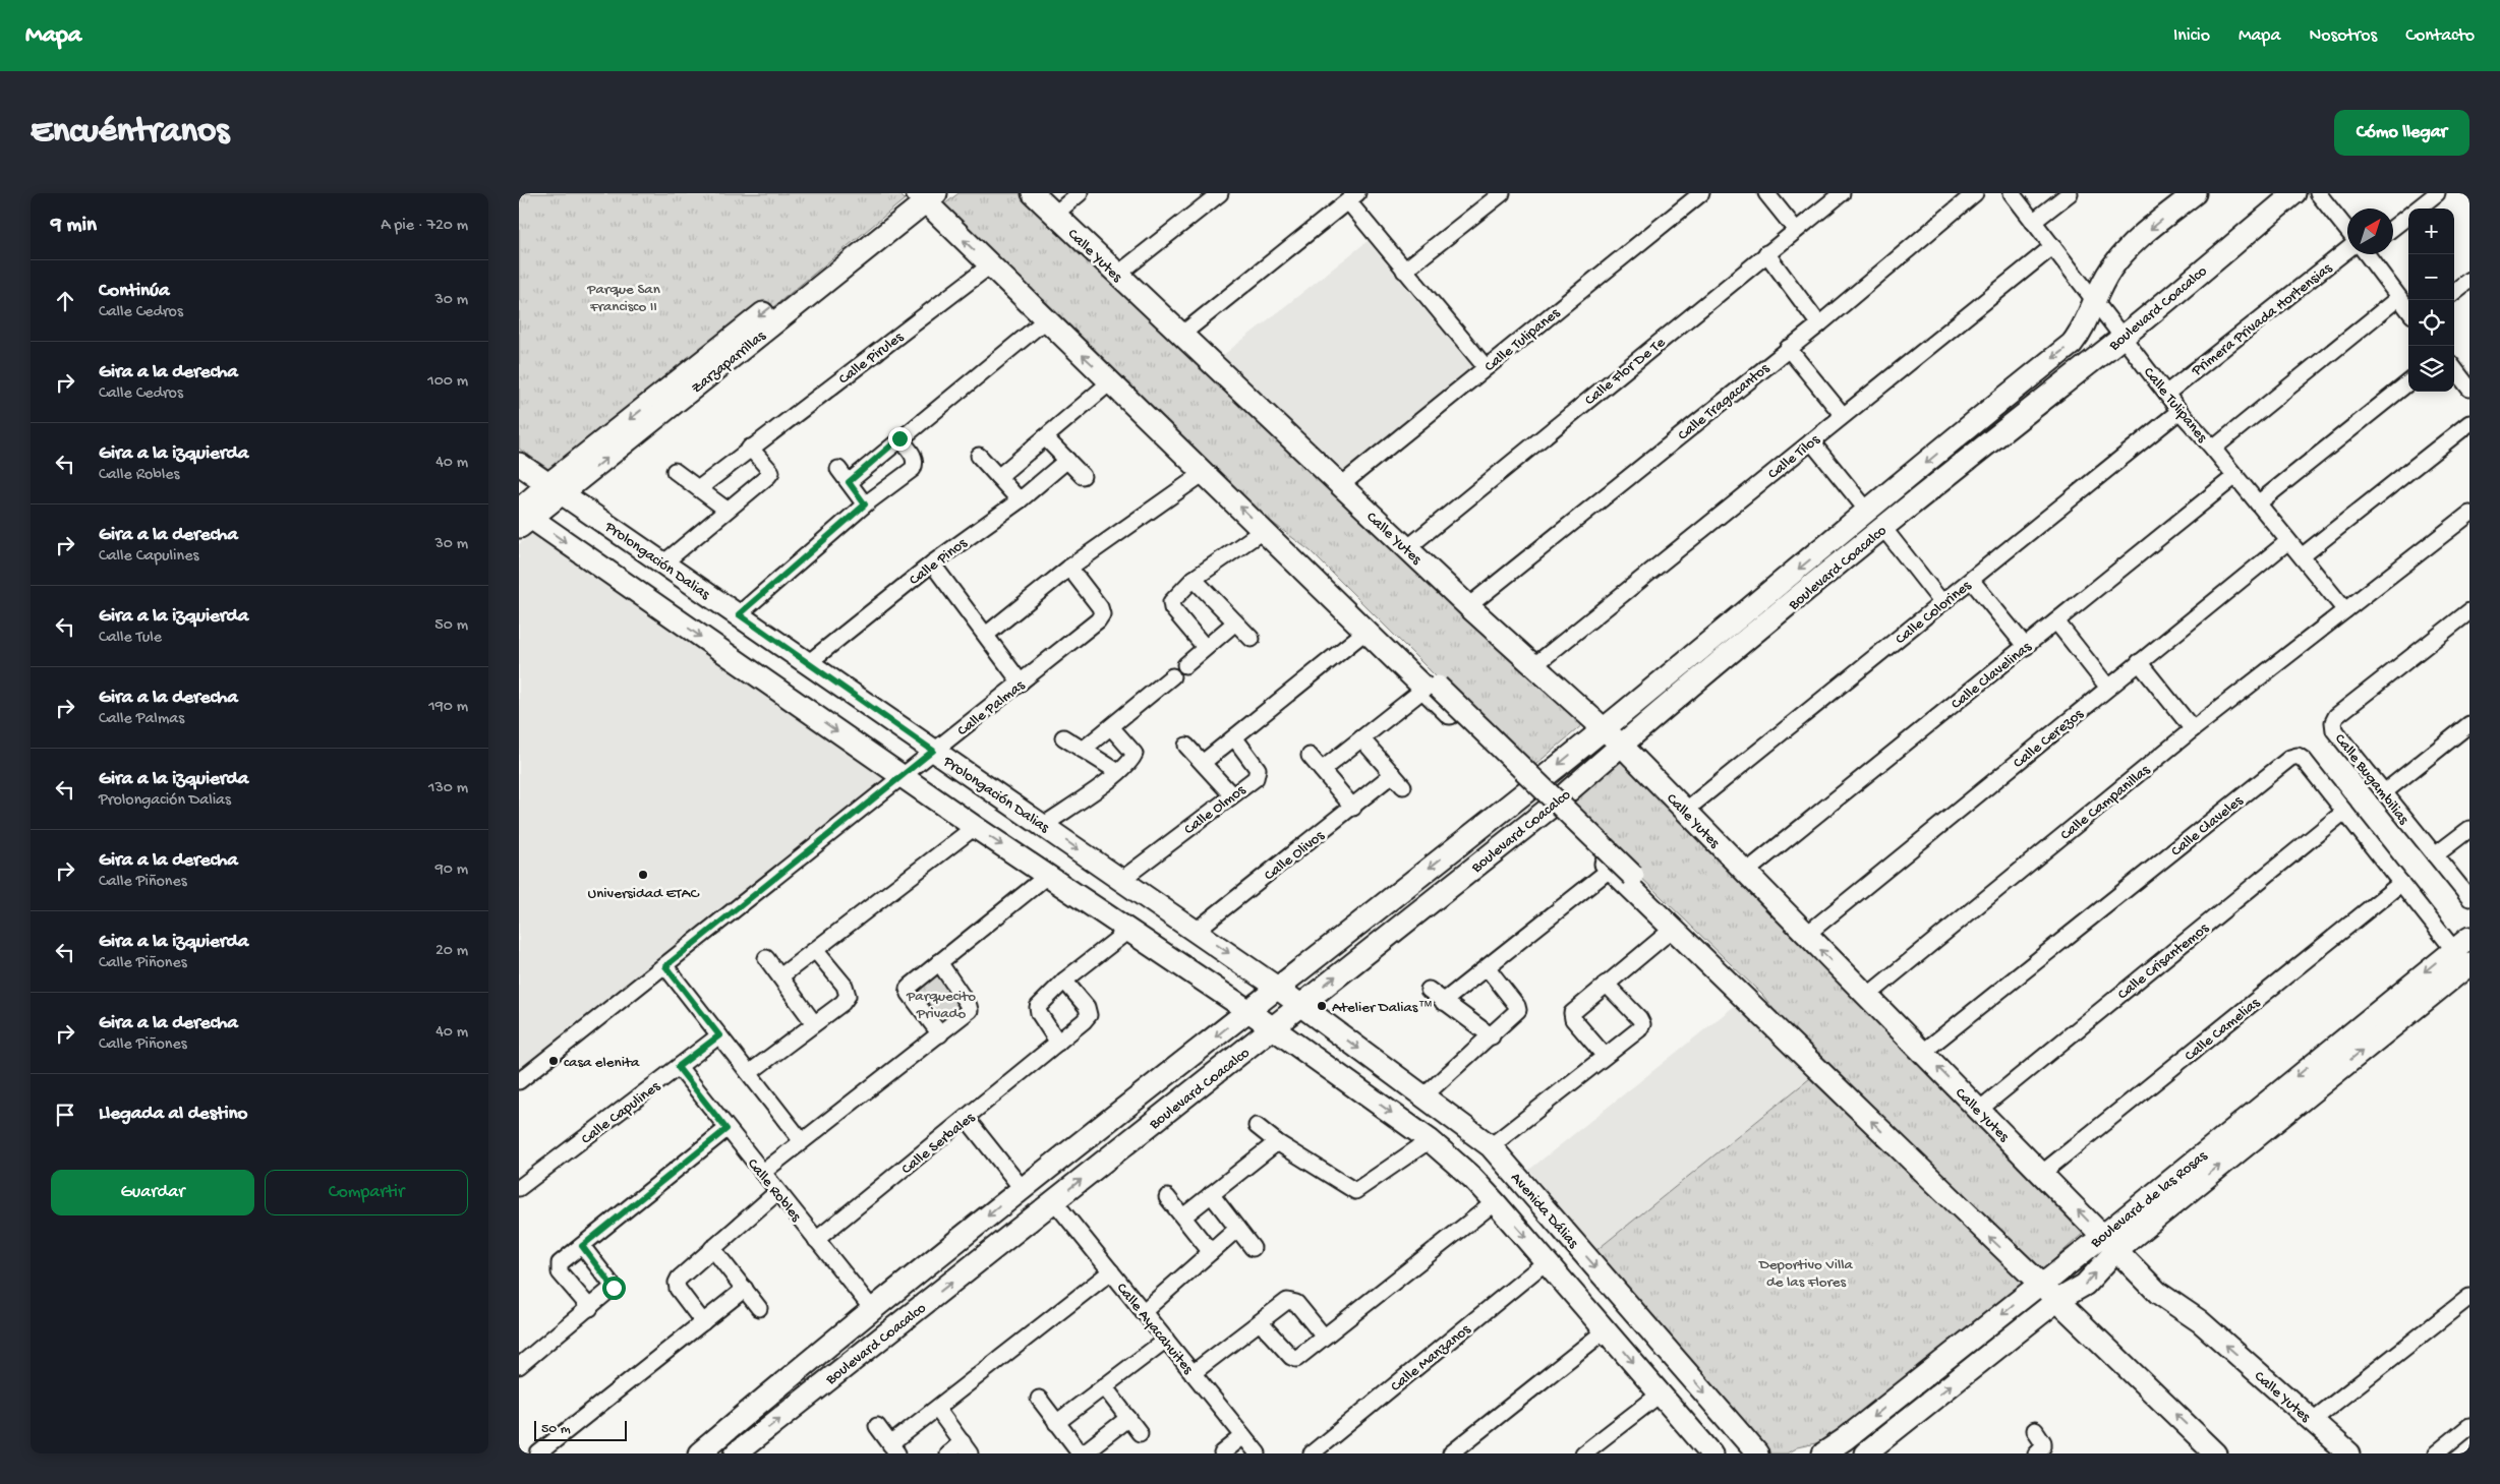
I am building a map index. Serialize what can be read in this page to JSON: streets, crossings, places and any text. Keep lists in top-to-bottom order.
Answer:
{
  "streets": {
    "main road": [
      "Calle Yutes",
      "Boulevard Coacalco",
      "Zarzaparrillas",
      "Prolongación Dalias",
      "Boulevard de las Rosas",
      "Avenida Dálias"
    ],
    "street": [
      "Primera Privada Hortensias",
      "Calle Tulipanes",
      "Calle Pirules",
      "Calle Flor De Te",
      "Calle Tragacantos",
      "Calle Tilos",
      "Calle Pinos",
      "Calle Colorines",
      "Calle Clavelinas",
      "Calle Palmas",
      "Calle Cerezos",
      "Calle Bugambilias",
      "Calle Campanillas",
      "Calle Olmos",
      "Calle Claveles",
      "Calle Olivos",
      "Calle Crisantemos",
      "Calle Camelias",
      "Calle Capulines",
      "Calle Serbales",
      "Calle Robles",
      "Calle Ayacahuites",
      "Calle Manzanos"
    ]
  },
  "crossings": [
    ["Calle Yutes", "Boulevard Coacalco"],
    ["Calle Yutes", "Calle Tulipanes"],
    ["Calle Yutes", "Calle Flor De Te"],
    ["Calle Yutes", "Calle Tragacantos"],
    ["Calle Yutes", "Calle Tilos"],
    ["Calle Yutes", "Calle Colorines"],
    ["Calle Yutes", "Calle Clavelinas"],
    ["Calle Yutes", "Calle Cerezos"],
    ["Calle Yutes", "Calle Campanillas"],
    ["Calle Yutes", "Calle Claveles"],
    ["Calle Yutes", "Calle Crisantemos"],
    ["Calle Yutes", "Calle Camelias"],
    ["Calle Yutes", "Boulevard de las Rosas"],
    ["Boulevard Coacalco", "Calle Tulipanes"],
    ["Boulevard Coacalco", "Prolongación Dalias"],
    ["Boulevard Coacalco", "Calle Robles"],
    ["Boulevard Coacalco", "Avenida Dálias"],
    ["Boulevard Coacalco", "Calle Ayacahuites"],
    ["Primera Privada Hortensias", "Calle Tulipanes"],
    ["Calle Tulipanes", "Calle Tilos"],
    ["Calle Tulipanes", "Calle Colorines"],
    ["Calle Tulipanes", "Calle Clavelinas"],
    ["Calle Tulipanes", "Calle Cerezos"],
    ["Calle Tulipanes", "Calle Campanillas"],
    ["Zarzaparrillas", "Prolongación Dalias"],
    ["Prolongación Dalias", "Calle Pinos"],
    ["Prolongación Dalias", "Calle Palmas"],
    ["Prolongación Dalias", "Calle Olmos"],
    ["Prolongación Dalias", "Calle Olivos"],
    ["Prolongación Dalias", "Avenida Dálias"],
    ["Calle Claveles", "Calle Crisantemos"],
    ["Calle Claveles", "Calle Camelias"],
    ["Calle Claveles", "Boulevard de las Rosas"],
    ["Calle Capulines", "Calle Robles"],
    ["Calle Serbales", "Calle Robles"]
  ],
  "parks": ["Parque San Francisco II", "Parquecito Privado", "Deportivo Villa de las Flores"],
  "places": ["Universidad ETAC", "Atelier Dalias™", "casa elenita"],
  "scale_bar": "50 m",
  "north": "top right",
  "page": {
    "header": "Mapa",
    "nav": [
      "Inicio",
      "Mapa",
      "Nosotros",
      "Contacto"
    ],
    "buttons": [
      "Cómo llegar",
      ["Guardar", "Compartir"]
    ],
    "title": "Encuéntranos",
    "heading": ["9 min", "A pie · 720 m"],
    "map_buttons": ["+", "−"],
    "list": [
      ["Continúa", "Calle Cedros", "30 m"],
      ["Gira a la derecha", "Calle Cedros", "100 m"],
      ["Gira a la izquierda", "Calle Robles", "40 m"],
      ["Gira a la derecha", "Calle Capulines", "30 m"],
      ["Gira a la izquierda", "Calle Tule", "50 m"],
      ["Gira a la derecha", "Calle Palmas", "190 m"],
      ["Gira a la izquierda", "Prolongación Dalias", "130 m"],
      ["Gira a la derecha", "Calle Piñones", "90 m"],
      ["Gira a la izquierda", "Calle Piñones", "20 m"],
      ["Gira a la derecha", "Calle Piñones", "40 m"],
      "Llegada al destino"
    ],
    "scale": "50 m"
  }
}
